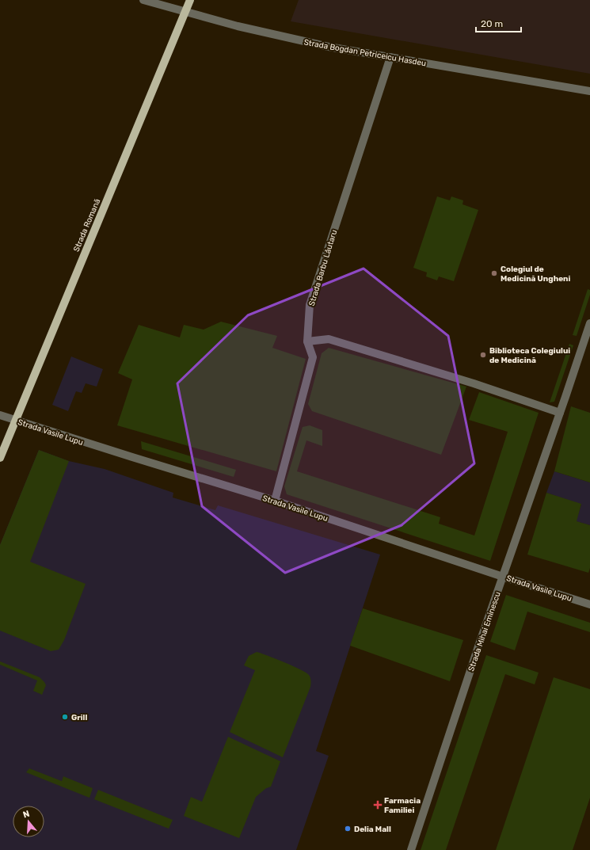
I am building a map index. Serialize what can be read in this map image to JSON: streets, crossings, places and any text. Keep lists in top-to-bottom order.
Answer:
{
  "streets": {
    "main road": ["Strada Romană"],
    "street": [
      "Strada Bogdan Petriceicu Hasdeu",
      "Strada Barbu Lăutaru",
      "Strada Vasile Lupu",
      "Strada Mihai Eminescu"
    ]
  },
  "crossings": [
    ["Strada Bogdan Petriceicu Hasdeu", "Strada Romană"],
    ["Strada Bogdan Petriceicu Hasdeu", "Strada Barbu Lăutaru"],
    ["Strada Romană", "Strada Vasile Lupu"],
    ["Strada Barbu Lăutaru", "Strada Vasile Lupu"],
    ["Strada Vasile Lupu", "Strada Mihai Eminescu"]
  ],
  "places": {
    "other": [
      "Colegiul de Medicină Ungheni",
      "Biblioteca Colegiului de Medicină",
      "Grill",
      "Delia Mall"
    ],
    "health": ["Farmacia Familiei"]
  },
  "scale_bar": "20 m",
  "north": "top"
}
